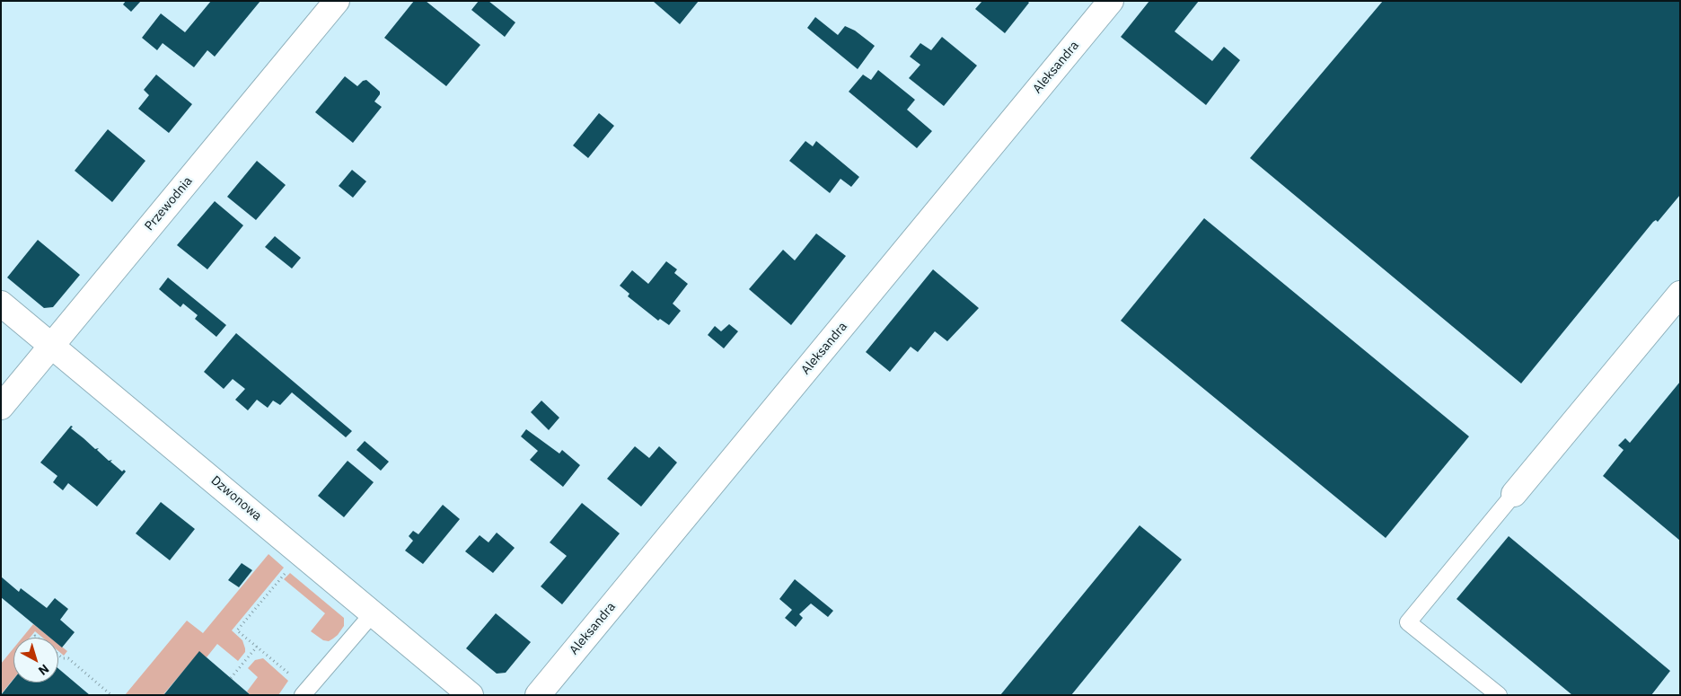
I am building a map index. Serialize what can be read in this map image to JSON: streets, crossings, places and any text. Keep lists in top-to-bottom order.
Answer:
{
  "streets": {
    "street": ["Aleksandra", "Przewodnia", "Dzwonowa"]
  },
  "crossings": [
    ["Przewodnia", "Dzwonowa"]
  ],
  "north": "bottom right"
}
